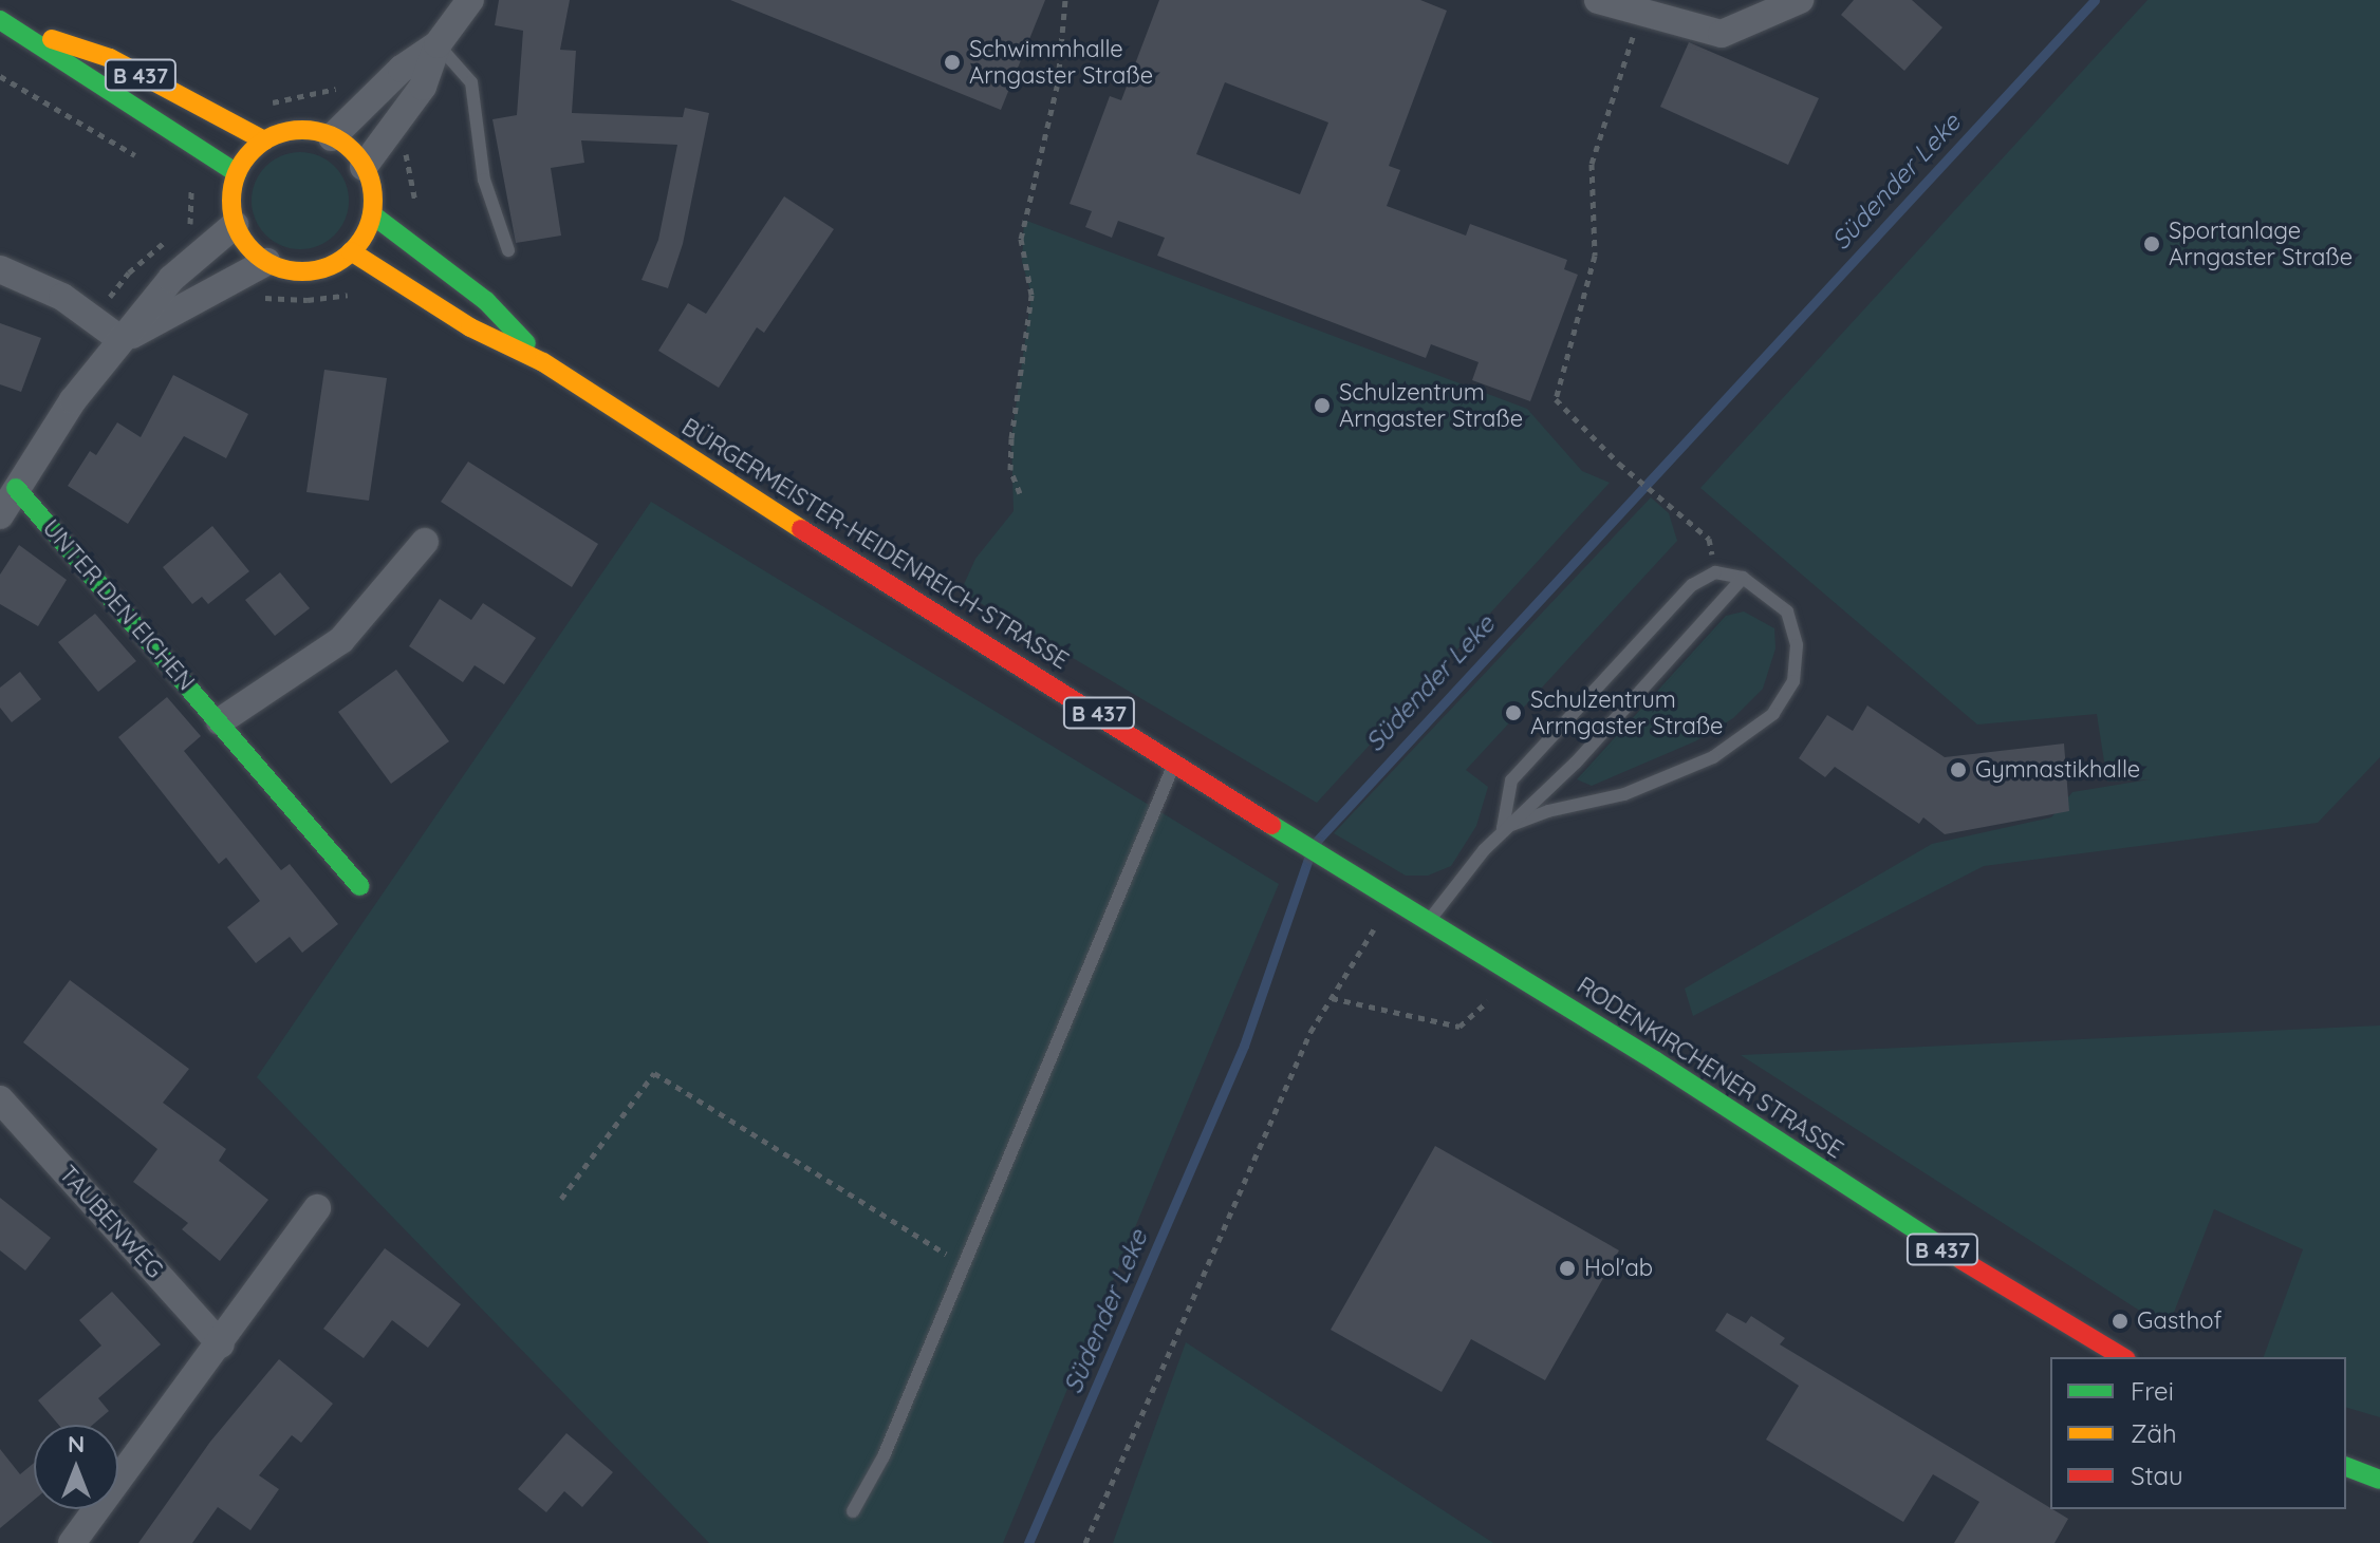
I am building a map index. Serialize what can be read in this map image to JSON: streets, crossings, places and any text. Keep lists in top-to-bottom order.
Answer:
{
  "streets": {
    "main road": [
      "B 437",
      "BÜRGERMEISTER-HEIDENREICH-STRASSE",
      "UNTER DEN EICHEN",
      "RODENKIRCHENER STRASSE"
    ],
    "street": ["TAUBENWEG"]
  },
  "crossings": [
    ["B 437", "BÜRGERMEISTER-HEIDENREICH-STRASSE"],
    ["BÜRGERMEISTER-HEIDENREICH-STRASSE", "RODENKIRCHENER STRASSE"]
  ],
  "water": ["Südender Leke"],
  "places": [
    "Schwimmhalle Arngaster Straße",
    "Sportanlage Arngaster Straße",
    "Schulzentrum Arngaster Straße",
    "Schulzentrum Arrngaster Straße",
    "Gymnastikhalle",
    "Hol'ab",
    "Gasthof"
  ],
  "legend": ["Frei", "Zäh", "Stau"],
  "north": "top"
}
